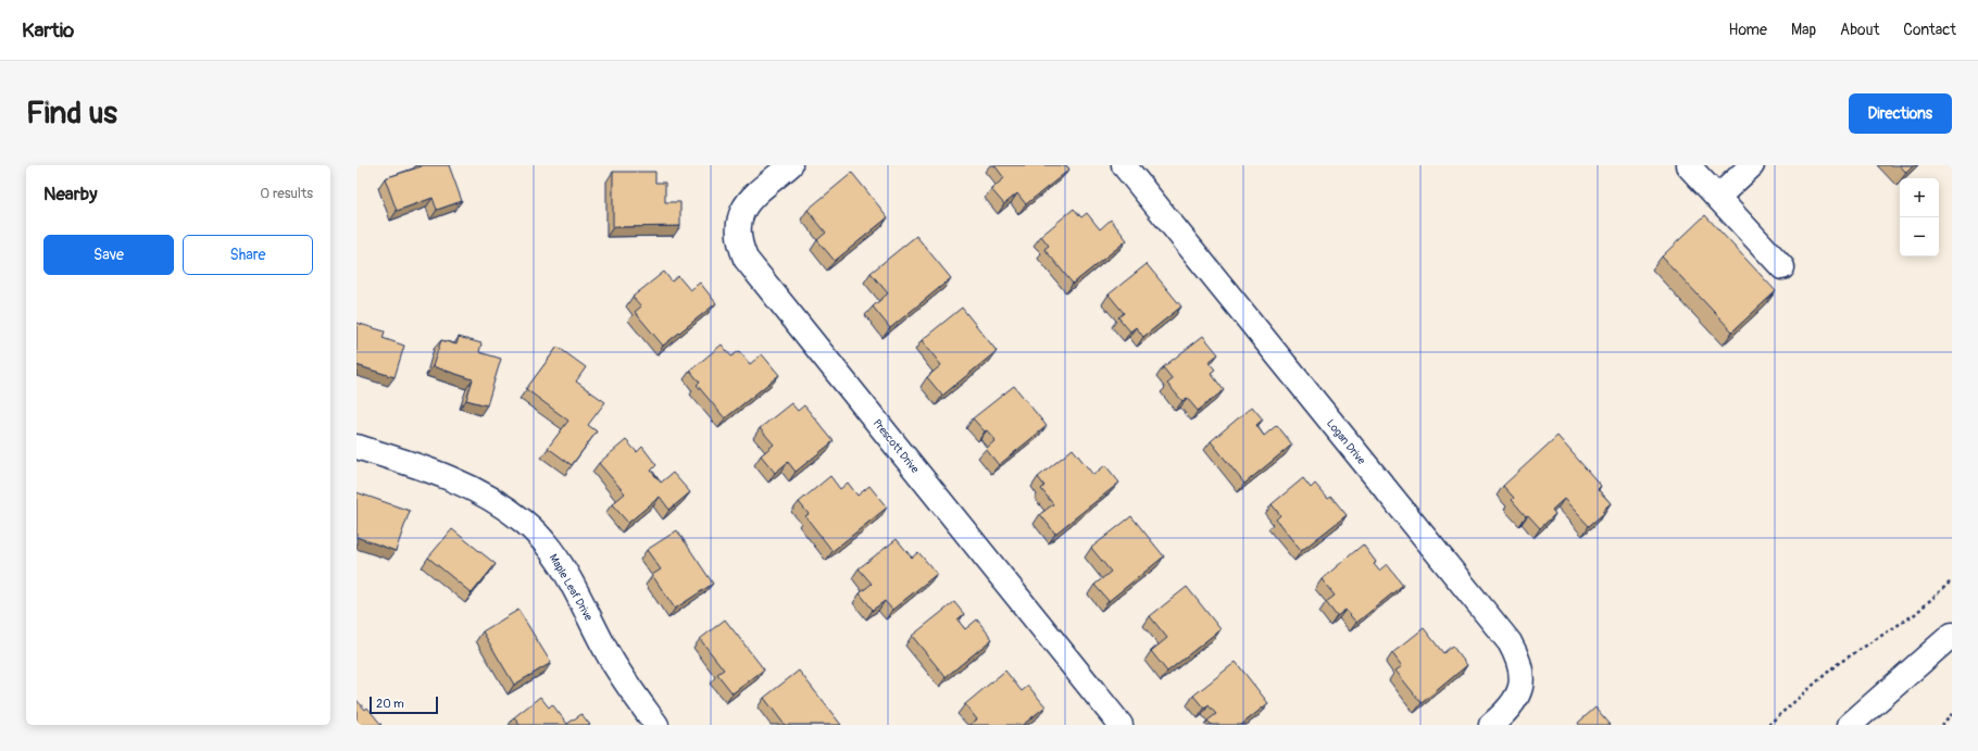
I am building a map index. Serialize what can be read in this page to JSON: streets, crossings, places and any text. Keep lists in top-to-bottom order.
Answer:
{
  "streets": {
    "street": ["Logan Drive", "Prescott Drive", "Maple Leaf Drive"]
  },
  "scale_bar": "20 m",
  "page": {
    "header": "Kartio",
    "nav": [
      "Home",
      "Map",
      "About",
      "Contact"
    ],
    "buttons": [
      "Directions",
      ["Save", "Share"]
    ],
    "title": "Find us",
    "heading": ["Nearby", "0 results"],
    "map_buttons": ["+", "−"],
    "scale": "20 m"
  }
}
